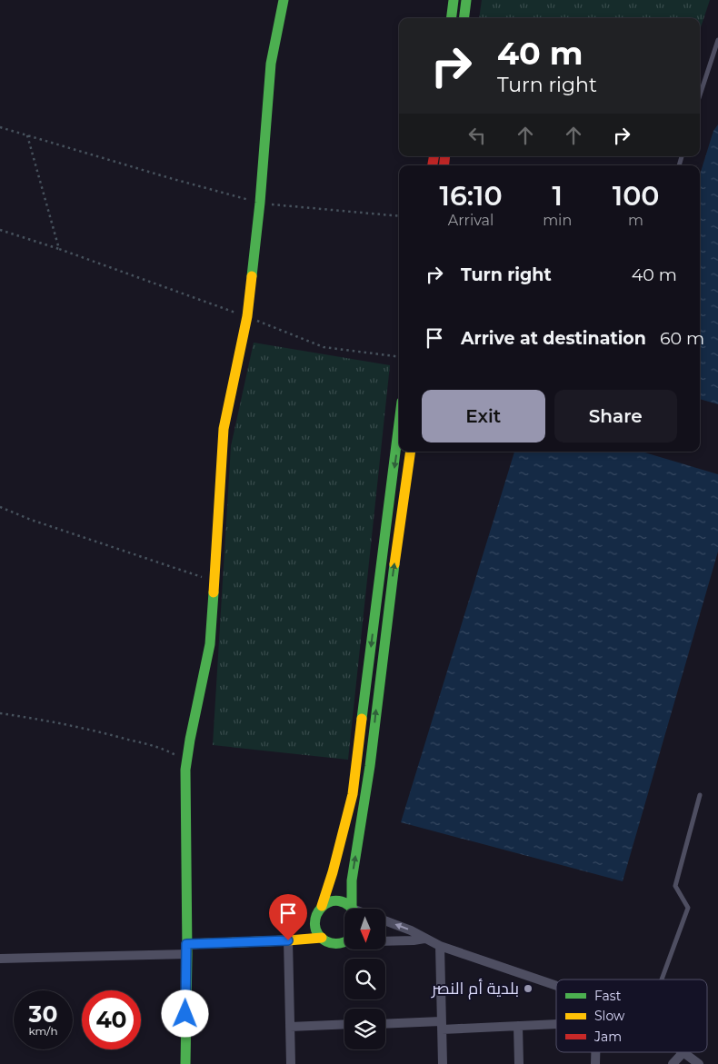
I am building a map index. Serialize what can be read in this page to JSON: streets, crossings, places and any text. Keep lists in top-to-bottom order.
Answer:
{
  "places": ["بلدية أم النصر"],
  "legend": ["Fast", "Slow", "Jam"],
  "north": "bottom",
  "page": {
    "turn": ["40 m", "Turn right"],
    "eta": [
      "16:10",
      "Arrival",
      "1",
      "min",
      "100",
      "m"
    ],
    "list": [
      {
        "name": "Turn right",
        "value": "40 m"
      },
      {
        "name": "Arrive at destination",
        "value": "60 m"
      }
    ],
    "buttons": ["Exit", "Share"],
    "speed": "30 km/h",
    "limit": "40"
  }
}
